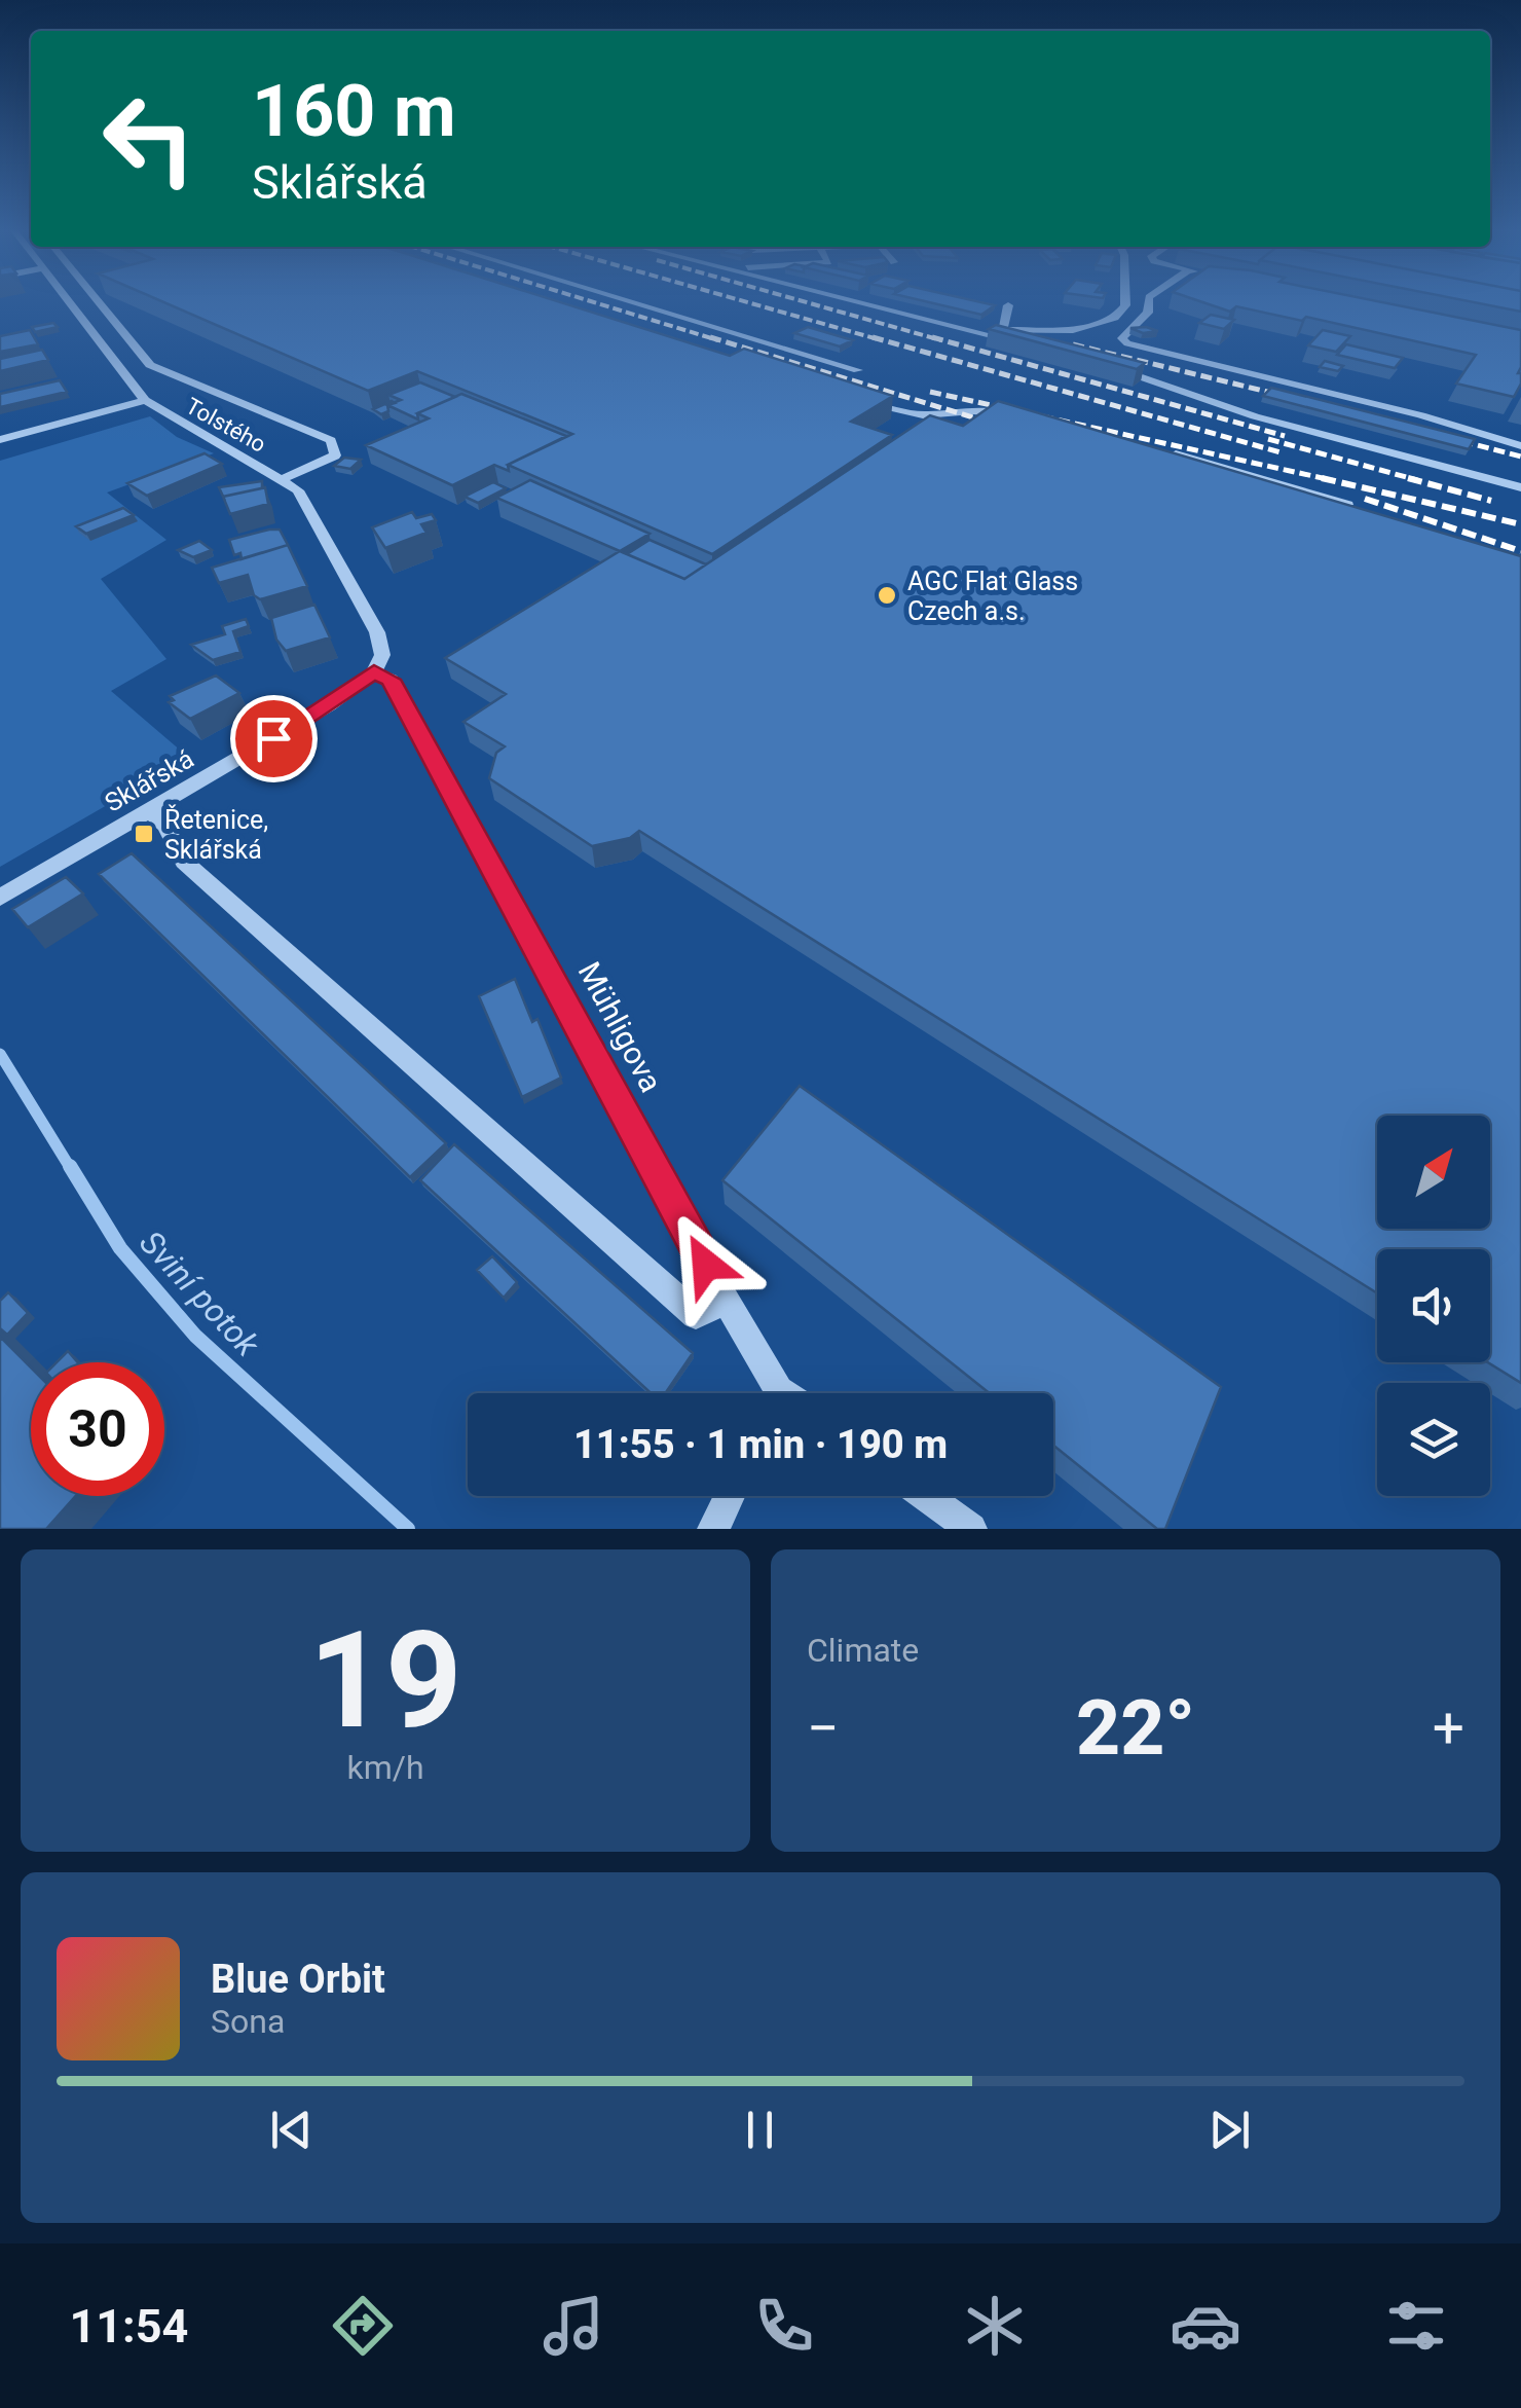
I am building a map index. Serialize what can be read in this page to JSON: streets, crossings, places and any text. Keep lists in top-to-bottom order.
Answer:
{
  "streets": {
    "street": ["Tolstého", "Sklářská", "Mühligova"]
  },
  "crossings": [
    ["Tolstého", "Sklářská"],
    ["Tolstého", "Mühligova"],
    ["Sklářská", "Mühligova"]
  ],
  "water": ["Sviní potok"],
  "places": {
    "other": ["AGC Flat Glass Czech a.s."],
    "transit": ["Řetenice, Sklářská"]
  },
  "north": "top right",
  "page": {
    "turn": ["160 m", "Sklářská"],
    "limit": "30",
    "trip": "11:55 · 1 min · 190 m",
    "tile": [
      ["19", "km/h"],
      "Climate"
    ],
    "heat": ["−", "22°", "+"],
    "song": ["Blue Orbit", "Sona"],
    "tabs": "11:54"
  }
}
